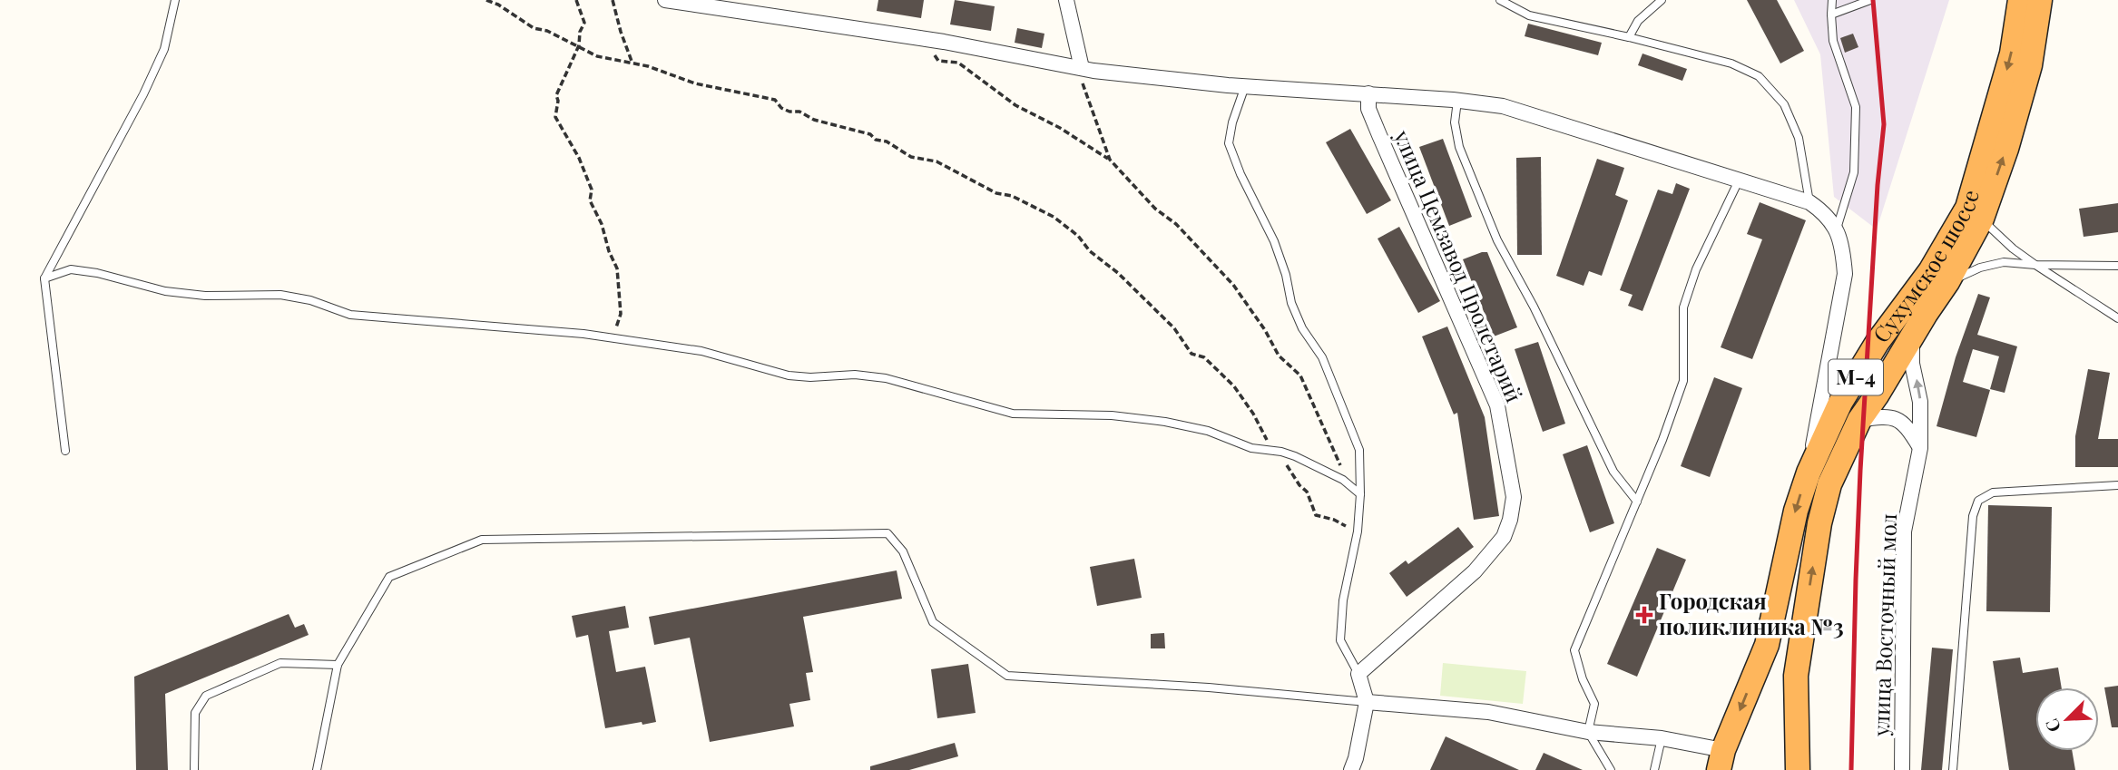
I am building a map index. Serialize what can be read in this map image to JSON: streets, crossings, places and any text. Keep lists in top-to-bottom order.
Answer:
{
  "streets": {
    "highway": ["Сухумское шоссе", "М-4"],
    "street": ["улица Цемзавод Пролетарий", "улица Восточный мол"]
  },
  "crossings": [
    ["Сухумское шоссе", "улица Восточный мол"]
  ],
  "places": {
    "health": ["Городская поликлиника №3"]
  },
  "north": "bottom left"
}
